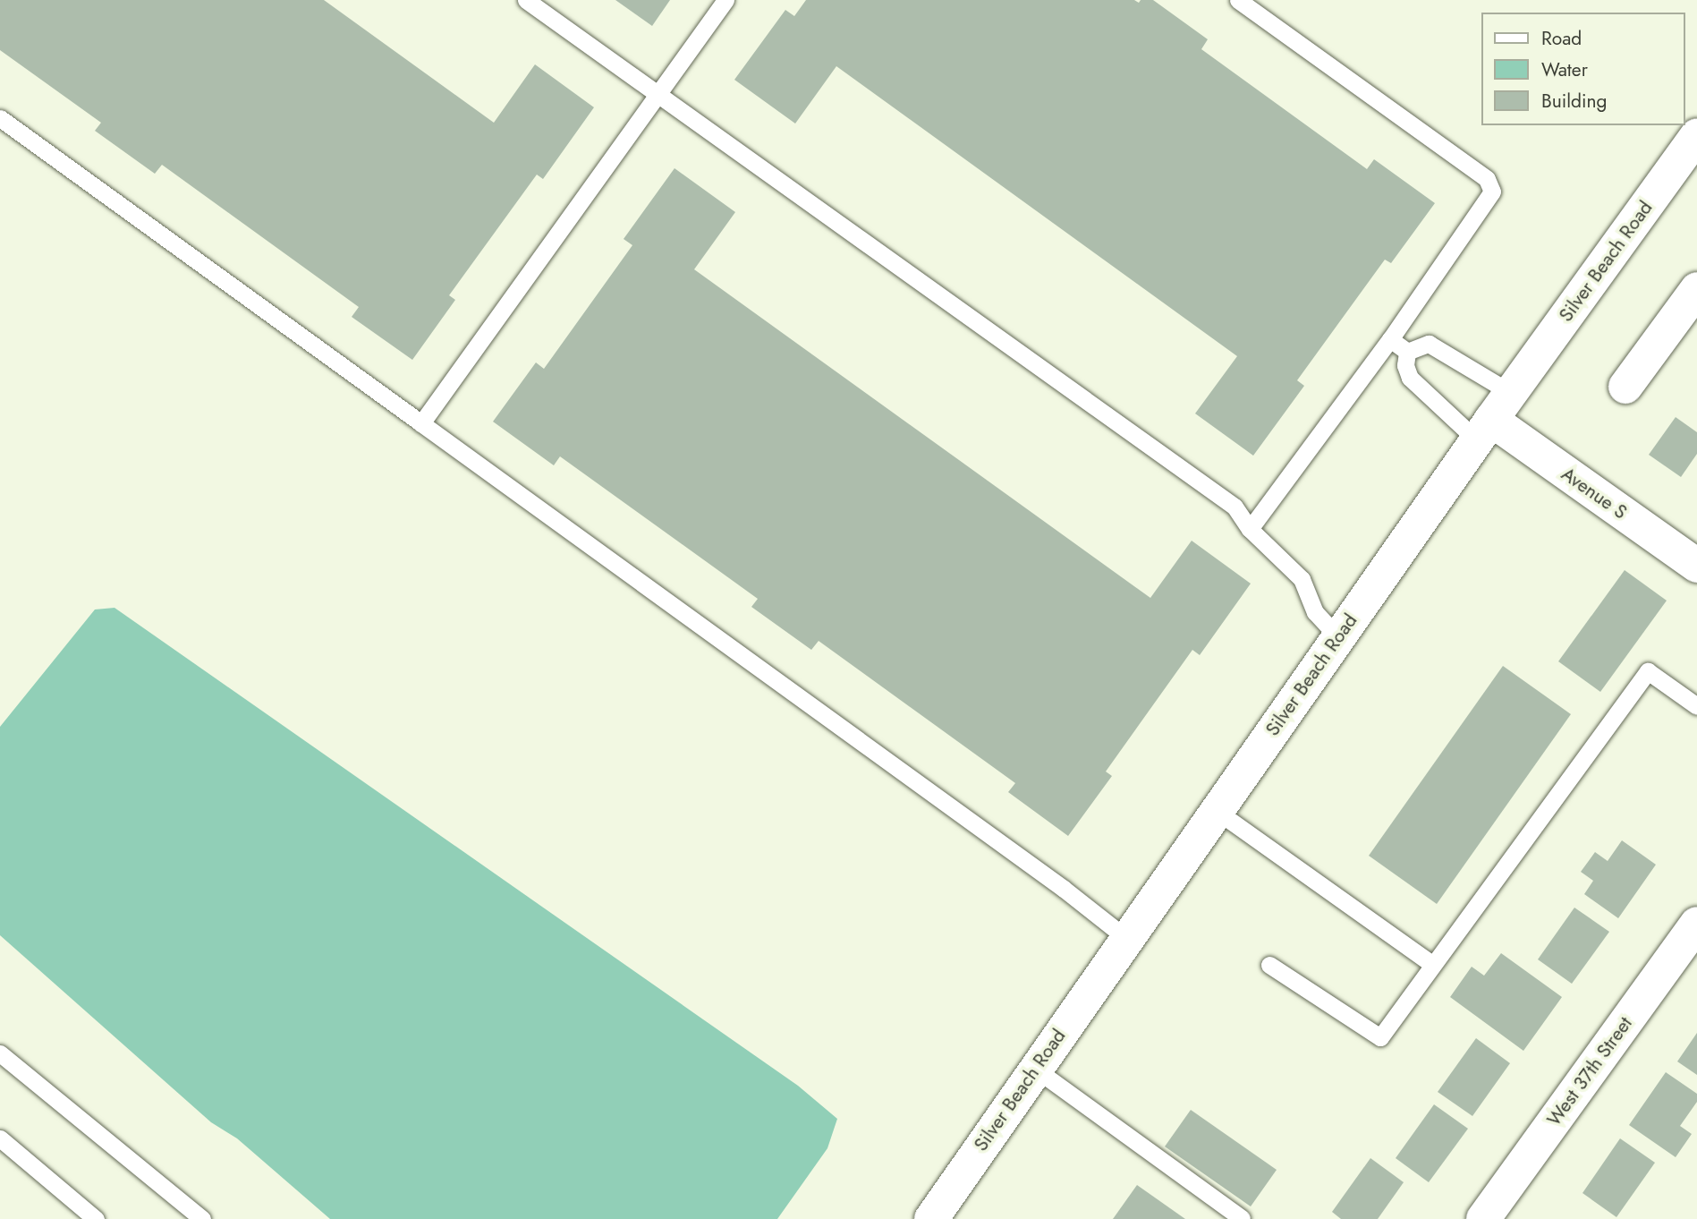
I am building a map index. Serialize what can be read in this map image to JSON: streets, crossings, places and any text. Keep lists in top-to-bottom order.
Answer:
{
  "streets": {
    "street": ["Silver Beach Road", "Avenue S", "West 37th Street"]
  },
  "crossings": [
    ["Silver Beach Road", "Avenue S"]
  ],
  "legend": ["Road", "Water", "Building"]
}
